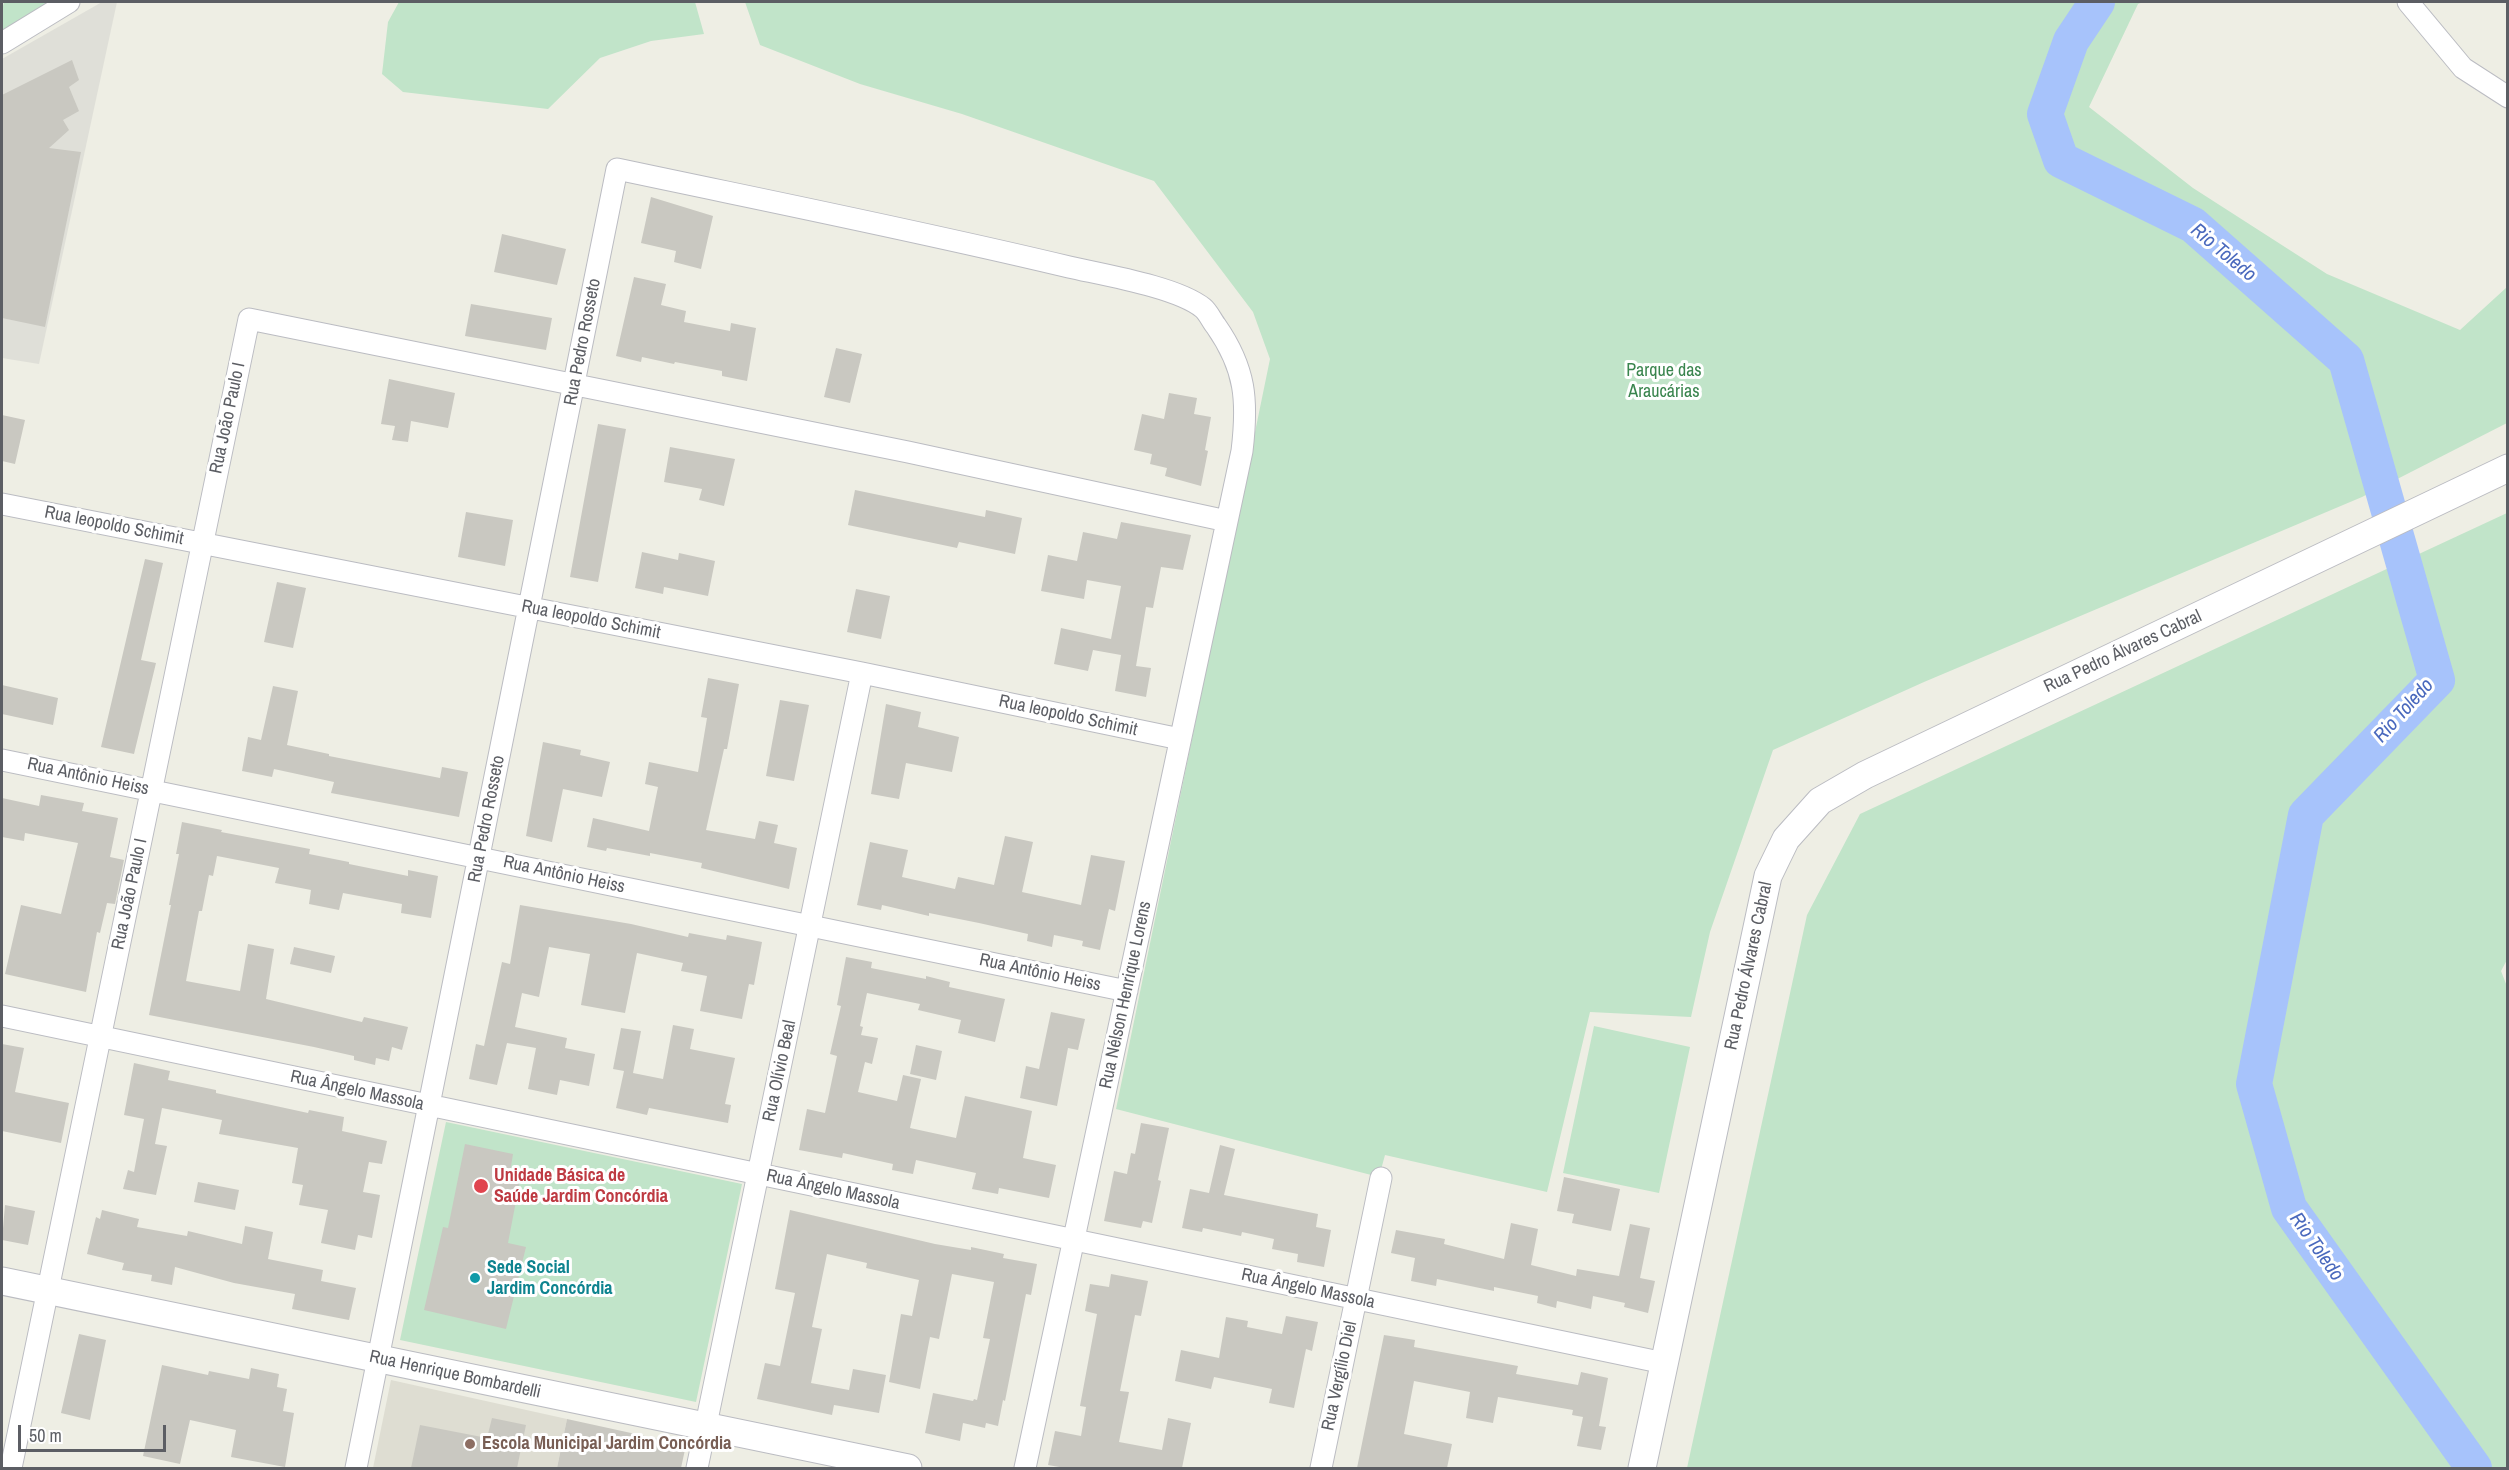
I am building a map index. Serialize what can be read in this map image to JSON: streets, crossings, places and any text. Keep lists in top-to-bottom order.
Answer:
{
  "streets": {
    "street": [
      "Rua Pedro Rosseto",
      "Rua João Paulo I",
      "Rua leopoldo Schimit",
      "Rua Pedro Álvares Cabral",
      "Rua Antônio Heiss",
      "Rua Nélson Henrique Lorens",
      "Rua Olívio Beal",
      "Rua Ângelo Massola",
      "Rua Henrique Bombardelli",
      "Rua Vergílio Diel"
    ]
  },
  "crossings": [
    ["Rua Pedro Rosseto", "Rua João Paulo I"],
    ["Rua Pedro Rosseto", "Rua leopoldo Schimit"],
    ["Rua Pedro Rosseto", "Rua Antônio Heiss"],
    ["Rua Pedro Rosseto", "Rua Nélson Henrique Lorens"],
    ["Rua Pedro Rosseto", "Rua Ângelo Massola"],
    ["Rua Pedro Rosseto", "Rua Henrique Bombardelli"],
    ["Rua João Paulo I", "Rua leopoldo Schimit"],
    ["Rua João Paulo I", "Rua Antônio Heiss"],
    ["Rua João Paulo I", "Rua Ângelo Massola"],
    ["Rua João Paulo I", "Rua Henrique Bombardelli"],
    ["Rua leopoldo Schimit", "Rua Nélson Henrique Lorens"],
    ["Rua leopoldo Schimit", "Rua Olívio Beal"],
    ["Rua Pedro Álvares Cabral", "Rua Ângelo Massola"],
    ["Rua Antônio Heiss", "Rua Nélson Henrique Lorens"],
    ["Rua Antônio Heiss", "Rua Olívio Beal"],
    ["Rua Nélson Henrique Lorens", "Rua Ângelo Massola"],
    ["Rua Olívio Beal", "Rua Ângelo Massola"],
    ["Rua Olívio Beal", "Rua Henrique Bombardelli"],
    ["Rua Ângelo Massola", "Rua Vergílio Diel"]
  ],
  "water": ["Rio Toledo"],
  "parks": ["Parque das Araucárias"],
  "places": ["Unidade Básica de Saúde Jardim Concórdia", "Sede Social Jardim Concórdia", "Escola Municipal Jardim Concórdia"],
  "scale_bar": "50 m"
}
